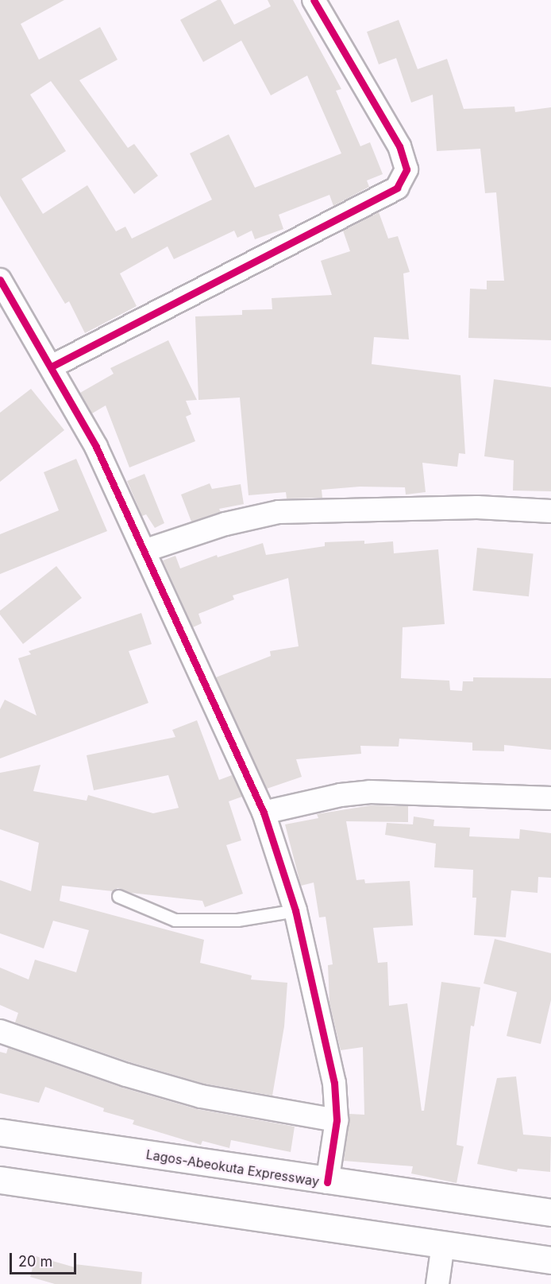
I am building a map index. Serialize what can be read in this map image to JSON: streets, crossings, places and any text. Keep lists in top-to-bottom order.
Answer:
{
  "streets": {
    "highway": ["Lagos-Abeokuta Expressway"]
  },
  "scale_bar": "20 m"
}
